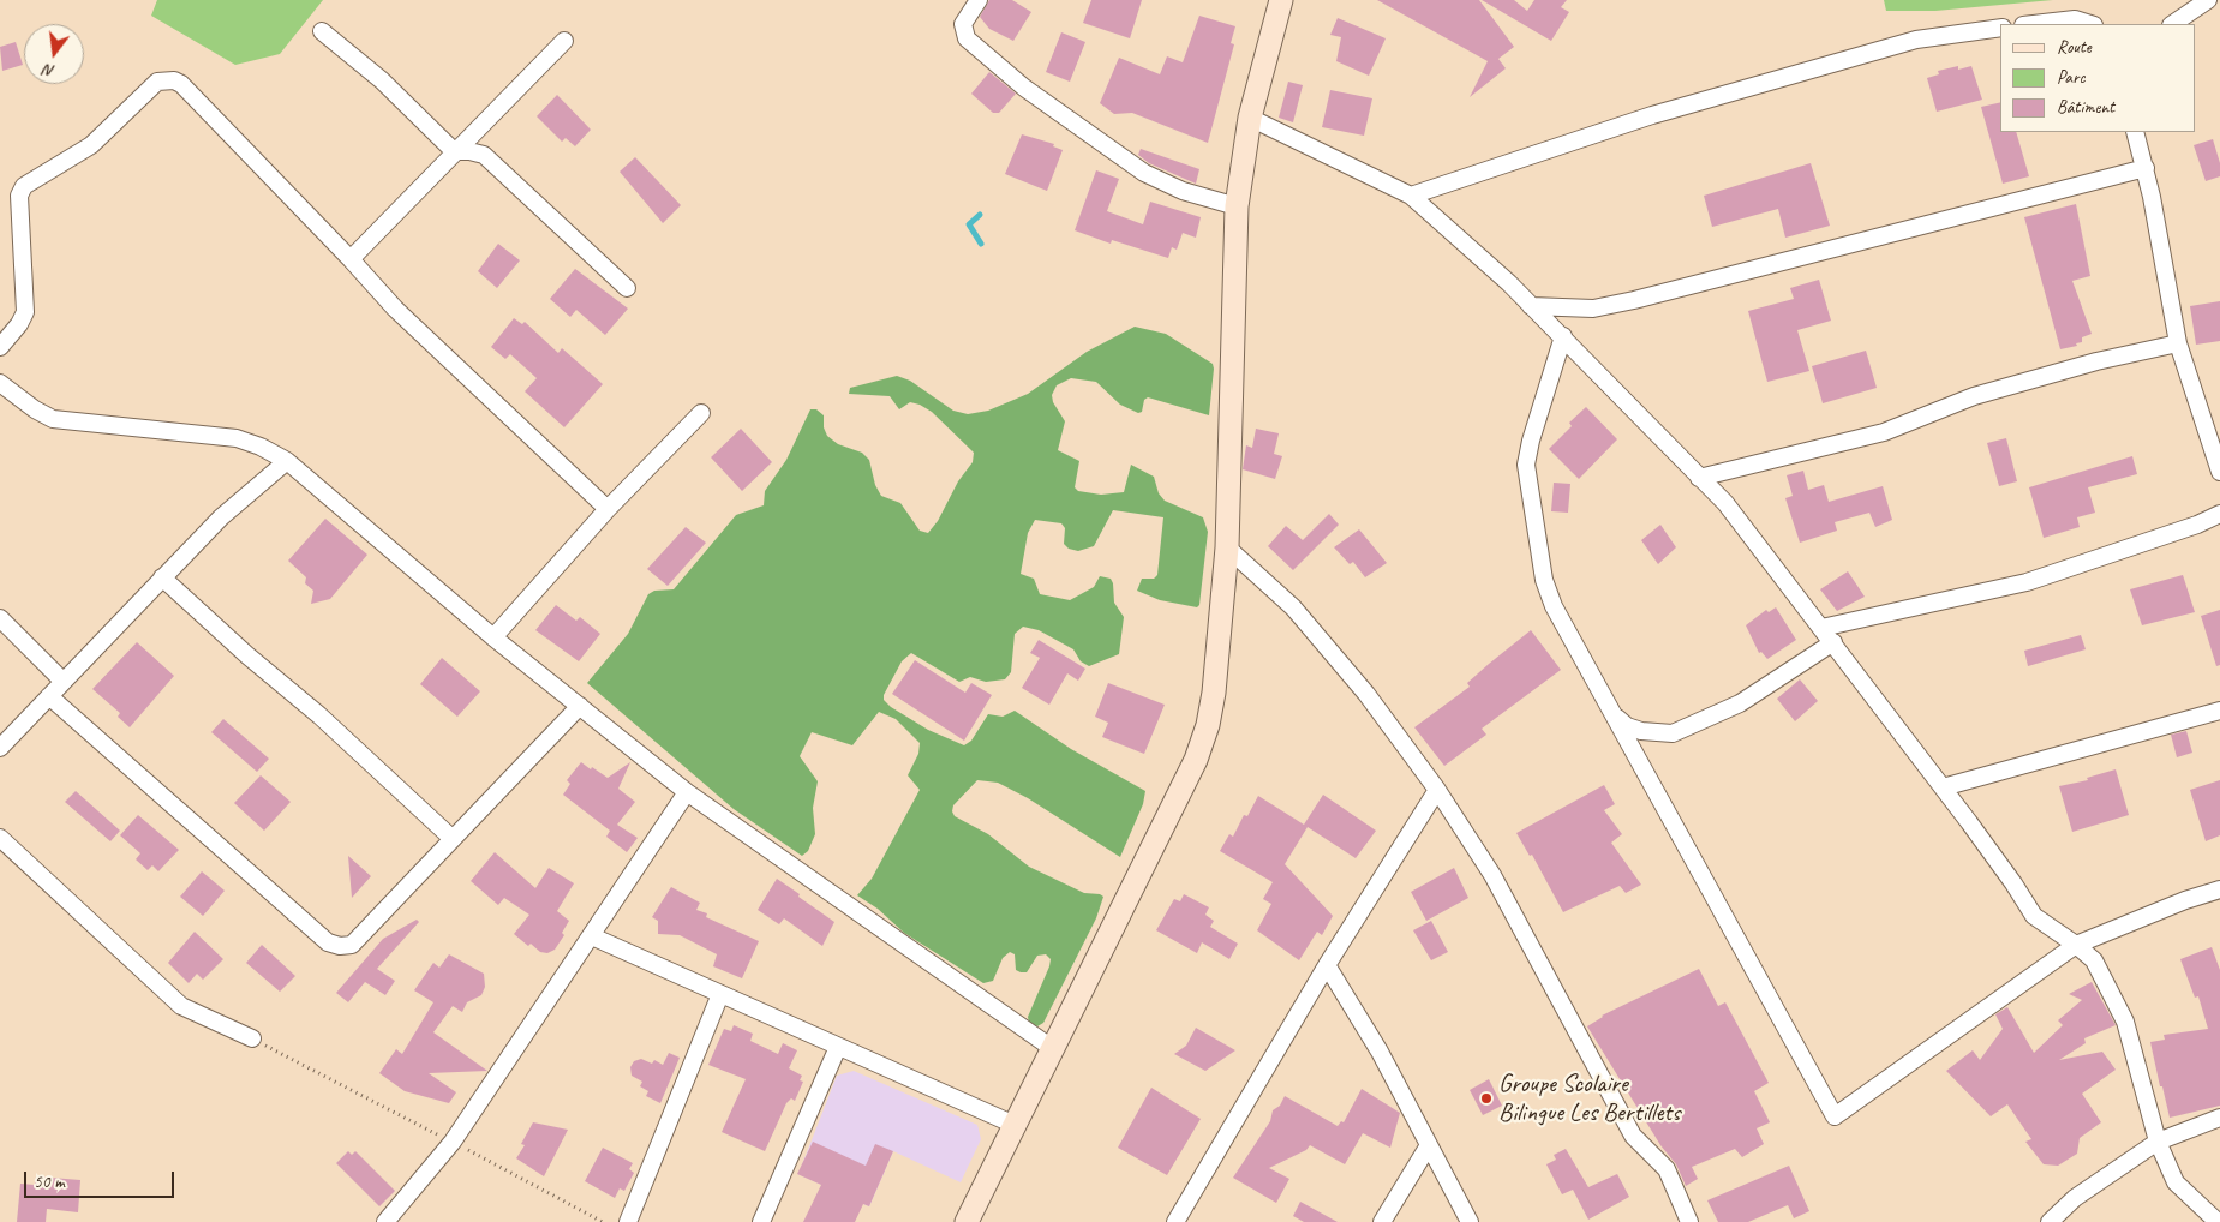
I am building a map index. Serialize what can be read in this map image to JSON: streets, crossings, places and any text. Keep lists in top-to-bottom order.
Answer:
{
  "places": ["Groupe Scolaire Bilingue Les Bertillets"],
  "legend": ["Route", "Parc", "Bâtiment"],
  "scale_bar": "50 m",
  "north": "bottom"
}
